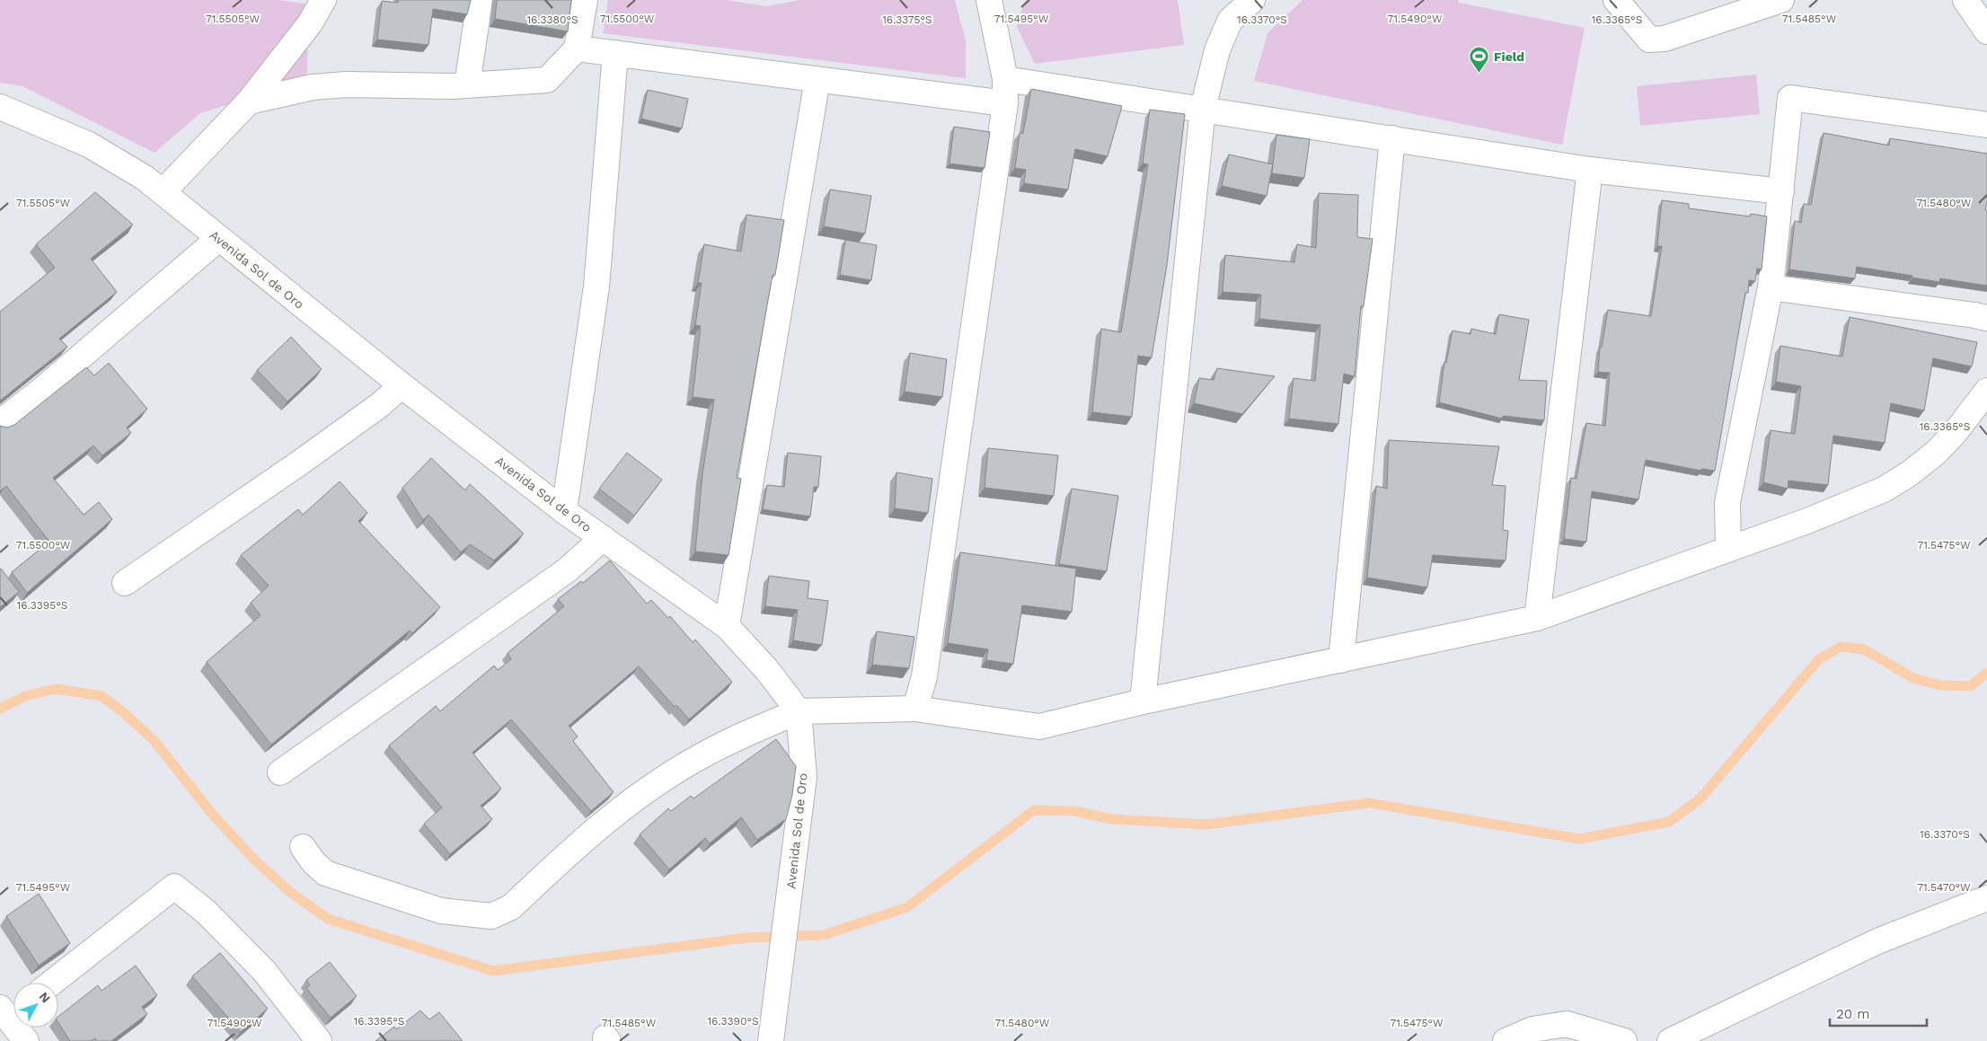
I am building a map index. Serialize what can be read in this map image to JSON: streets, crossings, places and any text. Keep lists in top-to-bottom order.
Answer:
{
  "streets": {
    "street": ["Avenida Sol de Oro"]
  },
  "places": {
    "sports": ["Field"]
  },
  "scale_bar": "20 m",
  "north": "top right",
  "coordinates": [
    "71.5505°W",
    "71.5500°W",
    "71.5495°W",
    "71.5490°W",
    "71.5485°W",
    "16.3380°S",
    "16.3375°S",
    "16.3370°S",
    "16.3365°S",
    "71.5480°W",
    "71.5475°W",
    "16.3395°S",
    "71.5470°W",
    "16.3390°S"
  ]
}
